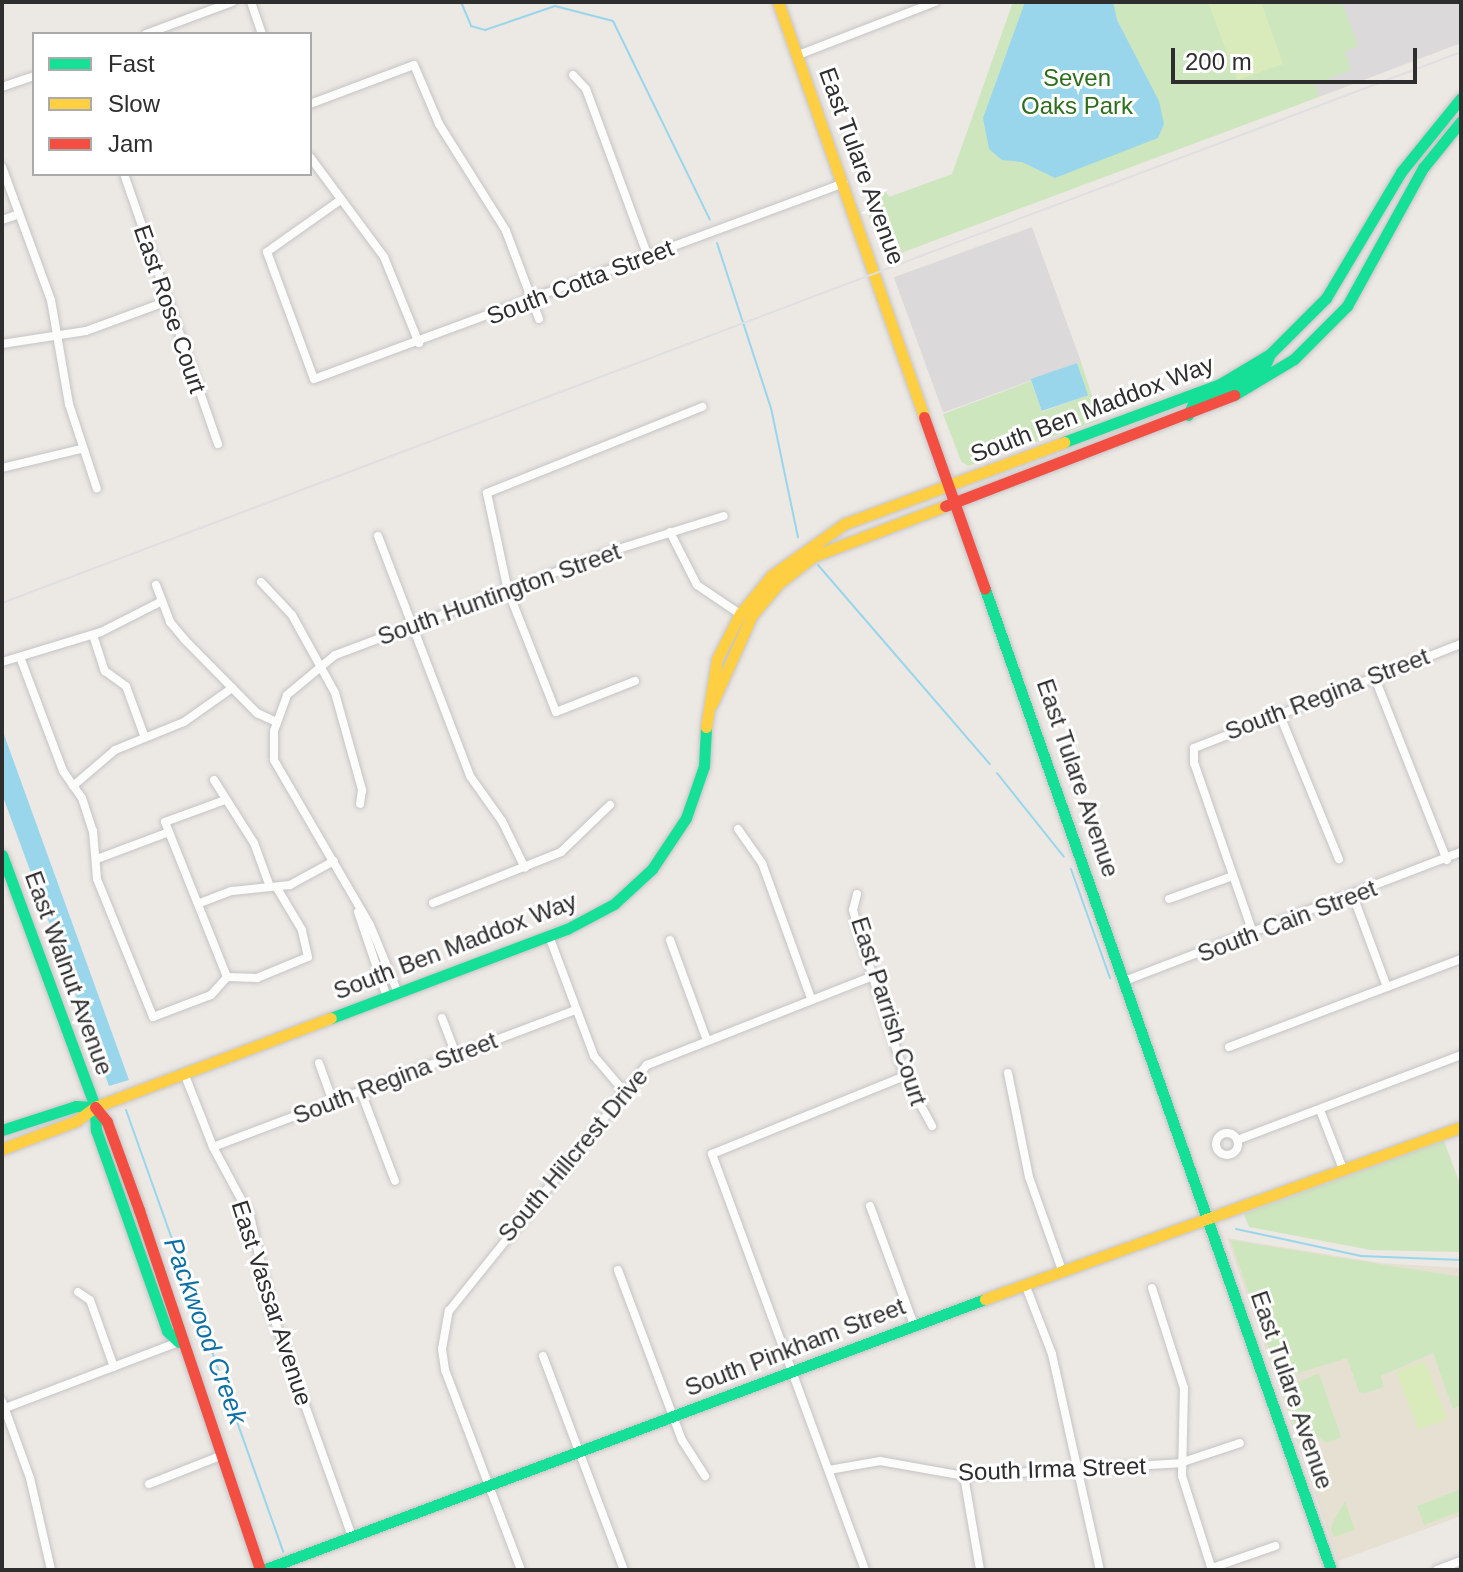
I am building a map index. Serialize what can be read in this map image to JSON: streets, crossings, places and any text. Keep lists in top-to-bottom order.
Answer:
{
  "streets": {
    "main road": [
      "East Tulare Avenue",
      "South Ben Maddox Way",
      "East Walnut Avenue",
      "South Pinkham Street"
    ],
    "street": [
      "South Cotta Street",
      "East Rose Court",
      "South Huntington Street",
      "South Regina Street",
      "South Cain Street",
      "East Parrish Court",
      "South Hillcrest Drive",
      "East Vassar Avenue",
      "South Irma Street"
    ]
  },
  "crossings": [
    ["East Tulare Avenue", "South Cotta Street"],
    ["East Tulare Avenue", "South Ben Maddox Way"],
    ["East Tulare Avenue", "South Cain Street"],
    ["East Tulare Avenue", "South Pinkham Street"],
    ["South Ben Maddox Way", "East Walnut Avenue"],
    ["South Ben Maddox Way", "East Vassar Avenue"],
    ["South Regina Street", "East Vassar Avenue"],
    ["East Walnut Avenue", "South Pinkham Street"],
    ["East Parrish Court", "South Hillcrest Drive"],
    ["South Hillcrest Drive", "South Pinkham Street"],
    ["East Vassar Avenue", "South Pinkham Street"]
  ],
  "water": ["Packwood Creek"],
  "parks": ["Seven Oaks Park"],
  "legend": ["Fast", "Slow", "Jam"],
  "scale_bar": "200 m"
}
